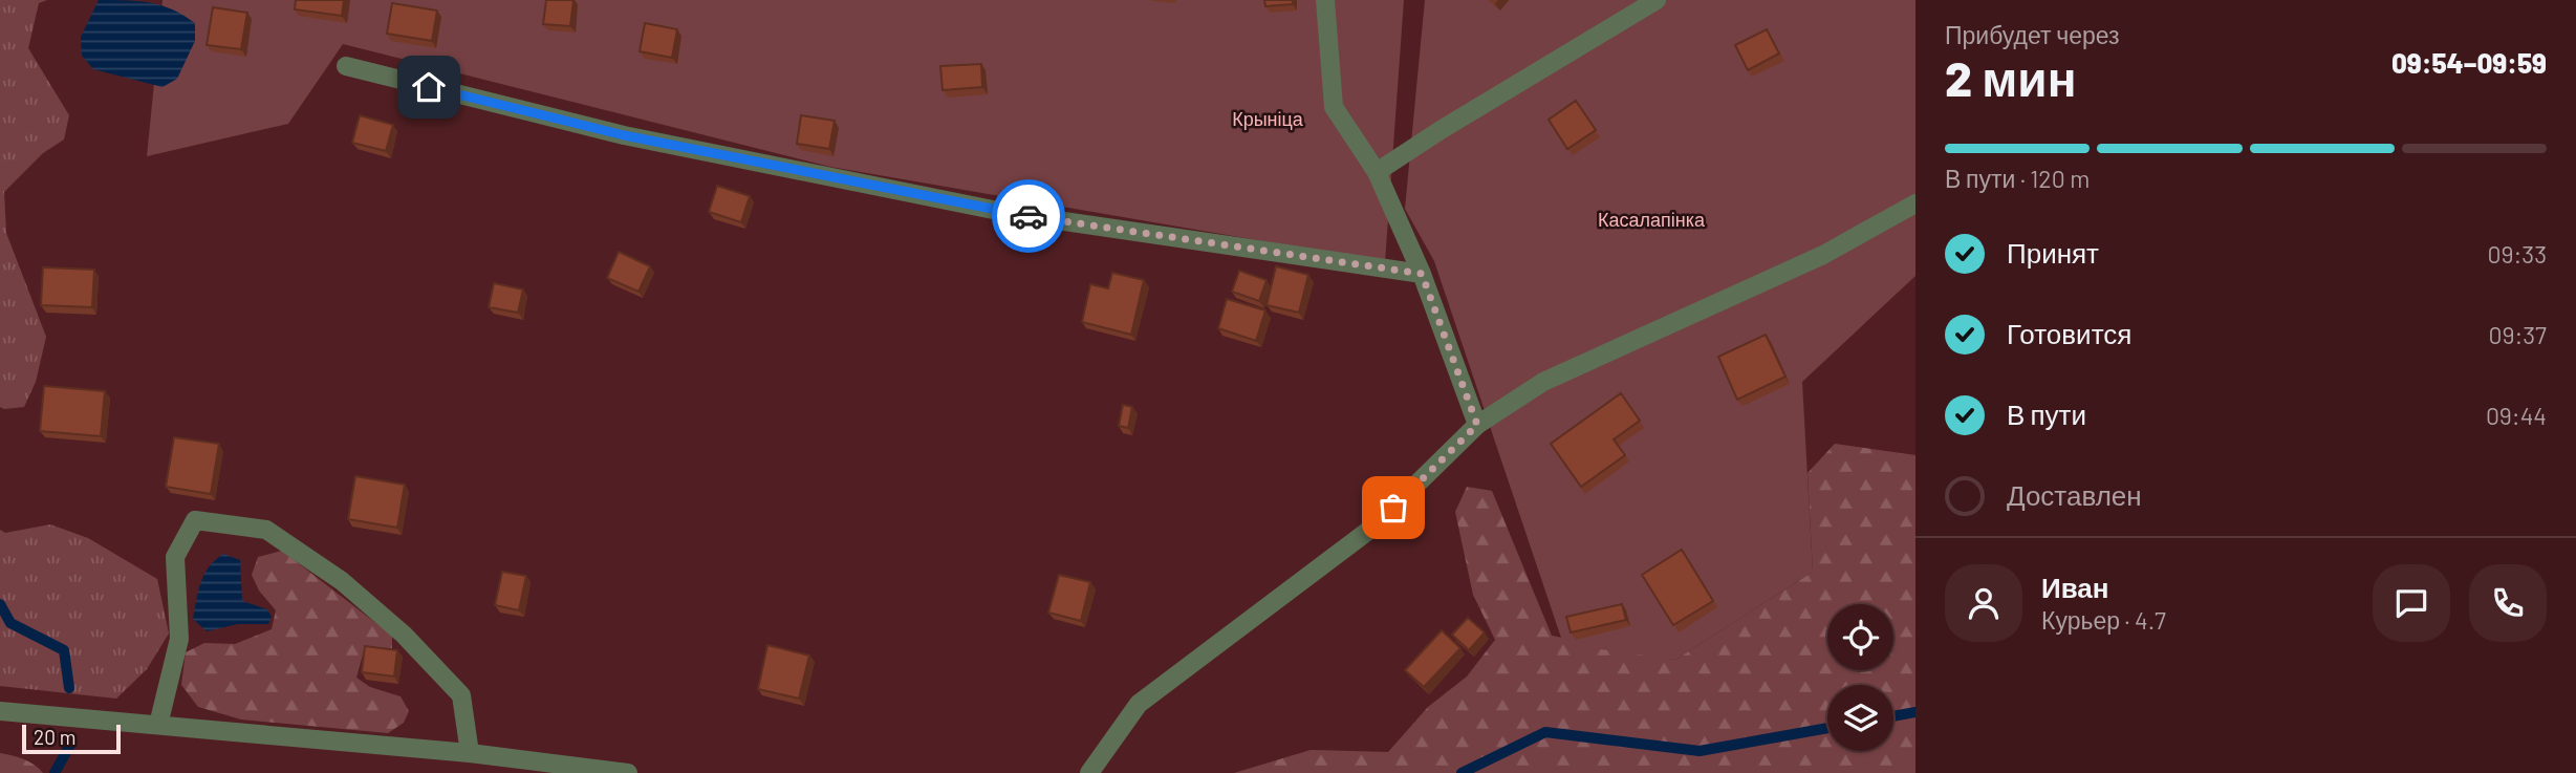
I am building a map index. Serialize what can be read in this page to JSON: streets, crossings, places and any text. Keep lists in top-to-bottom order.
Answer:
{
  "parks": ["Крыніца", "Касалапінка"],
  "scale_bar": "20 m",
  "page": {
    "heading": ["2 мин", "Прибудет через", "09:54–09:59"],
    "panel": ["Иван", "Курьер · 4.7"],
    "bar": "В пути · 120 m",
    "list": [
      ["Принят", "09:33"],
      ["Готовится", "09:37"],
      ["В пути", "09:44"],
      "Доставлен"
    ],
    "scale": "20 m"
  }
}
